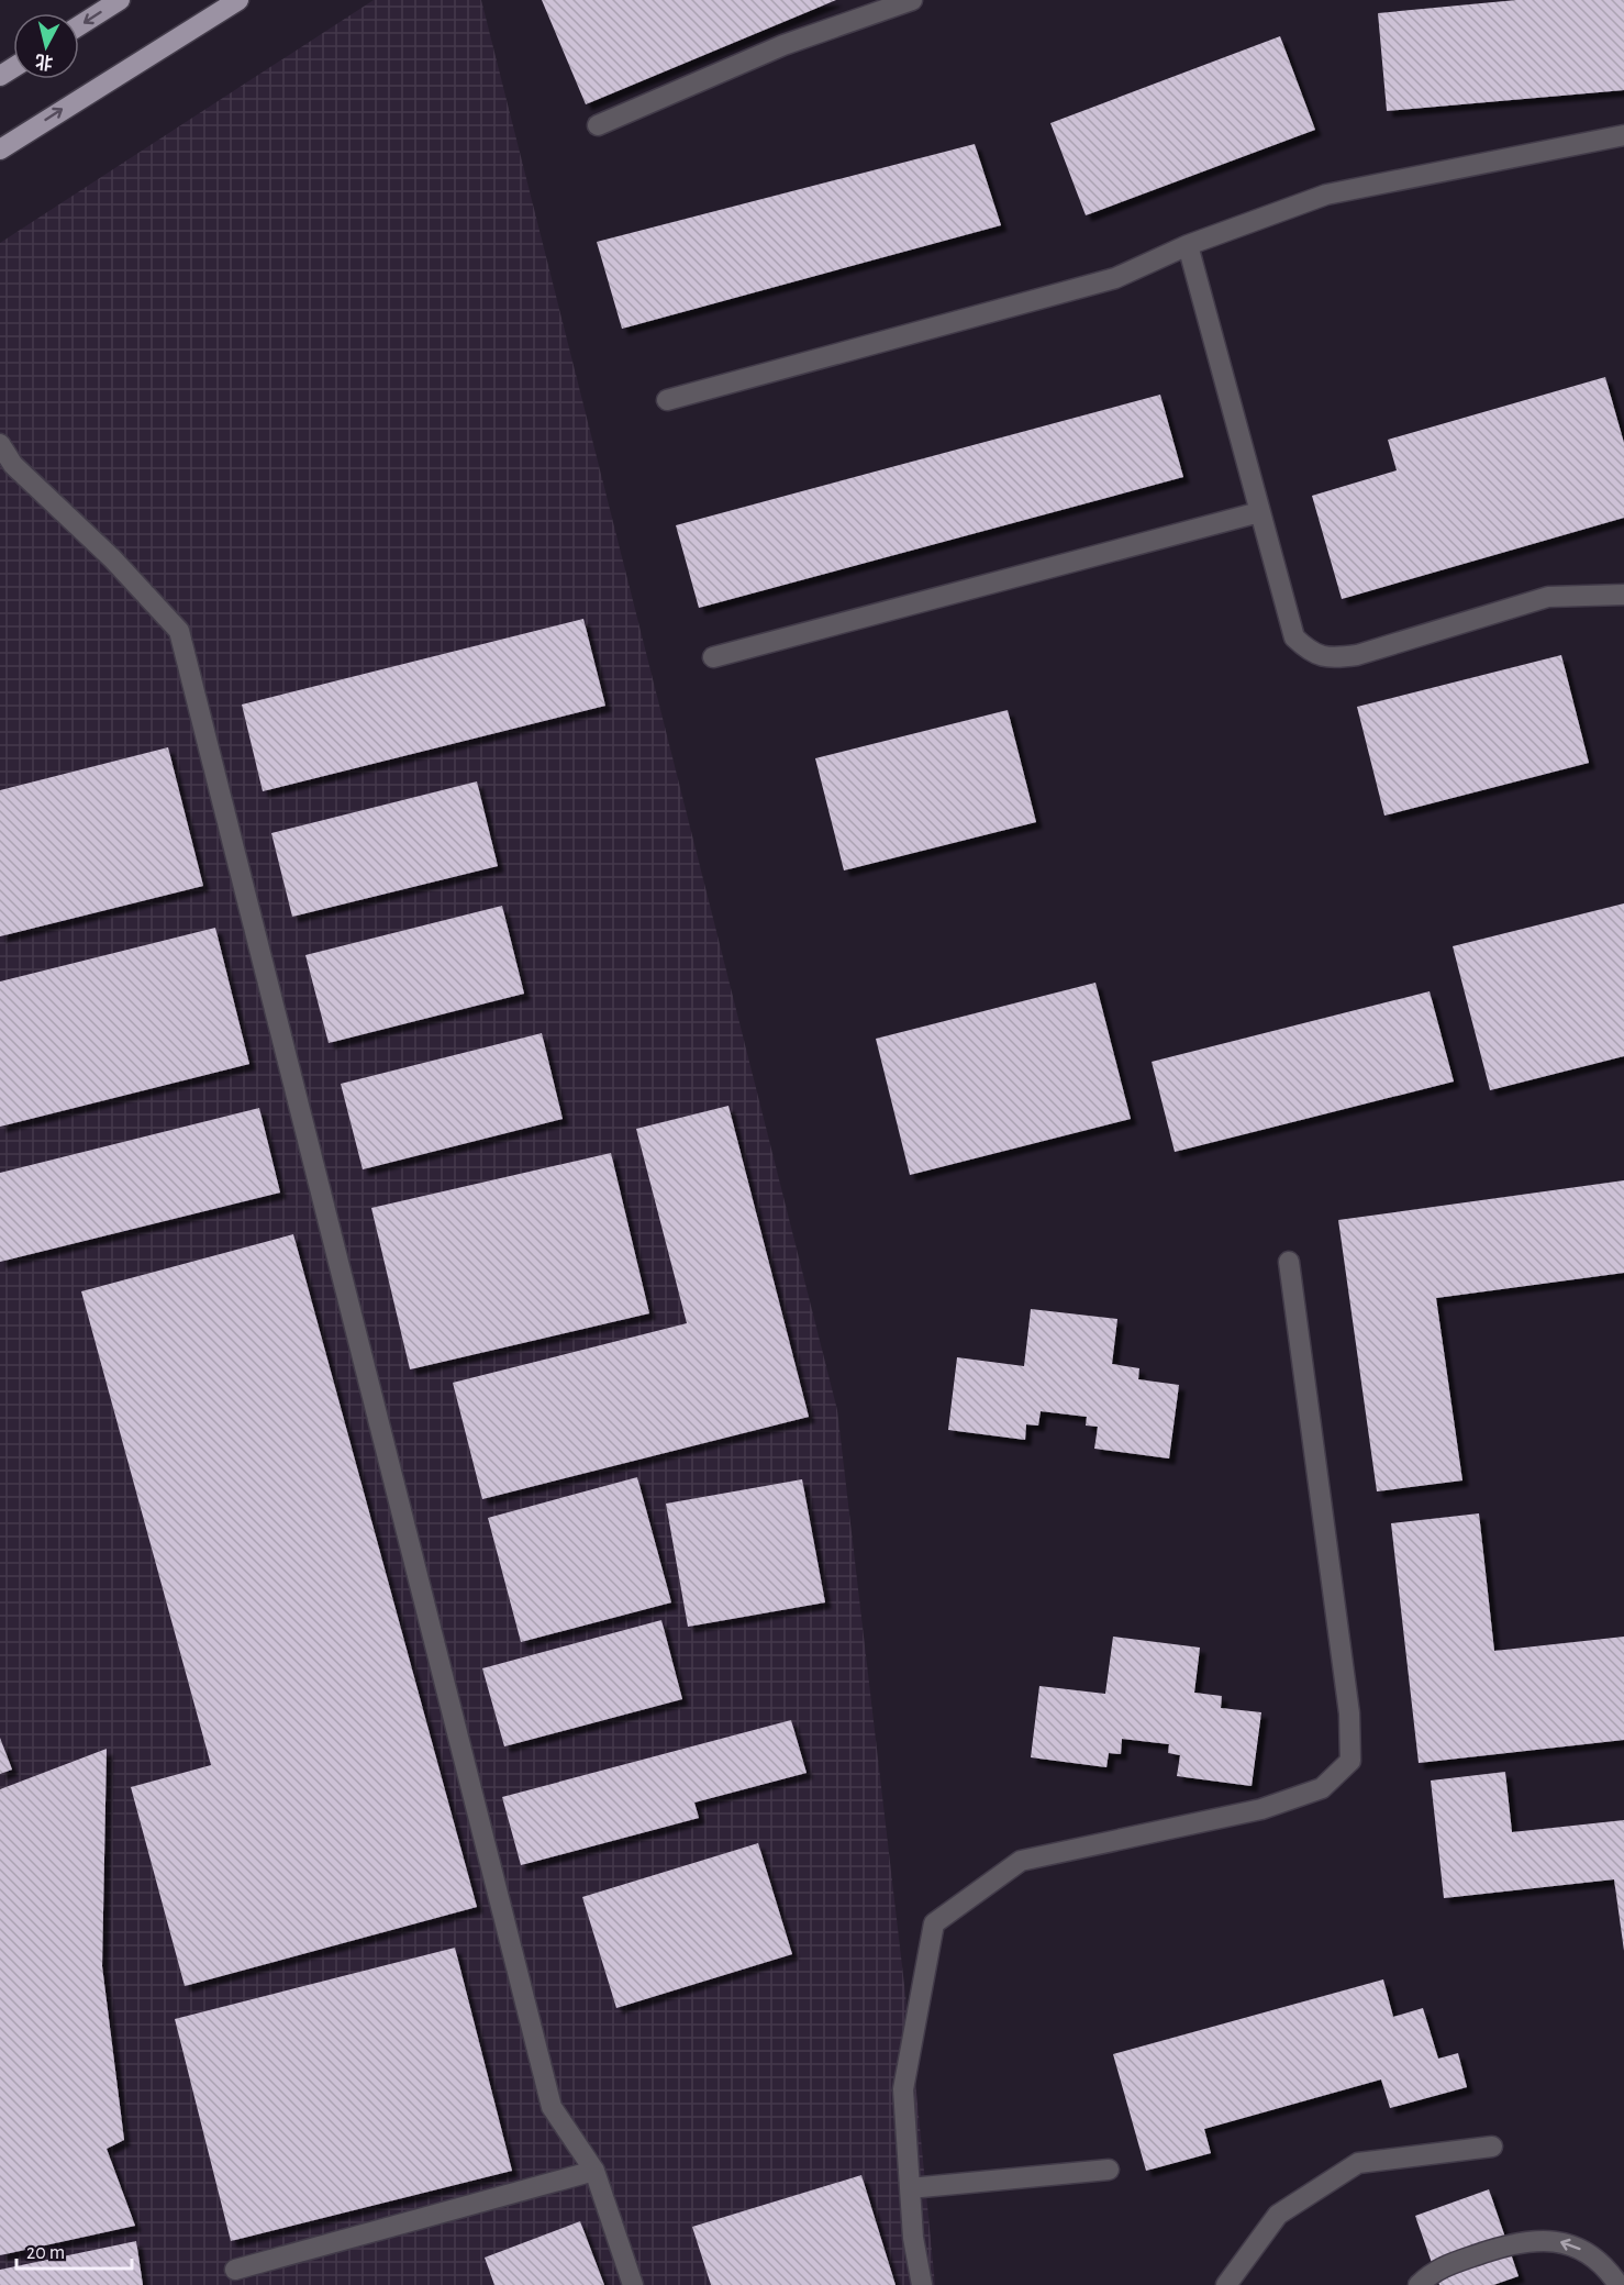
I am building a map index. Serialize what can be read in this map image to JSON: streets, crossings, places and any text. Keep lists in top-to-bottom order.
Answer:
{
  "scale_bar": "20 m",
  "north": "bottom"
}
